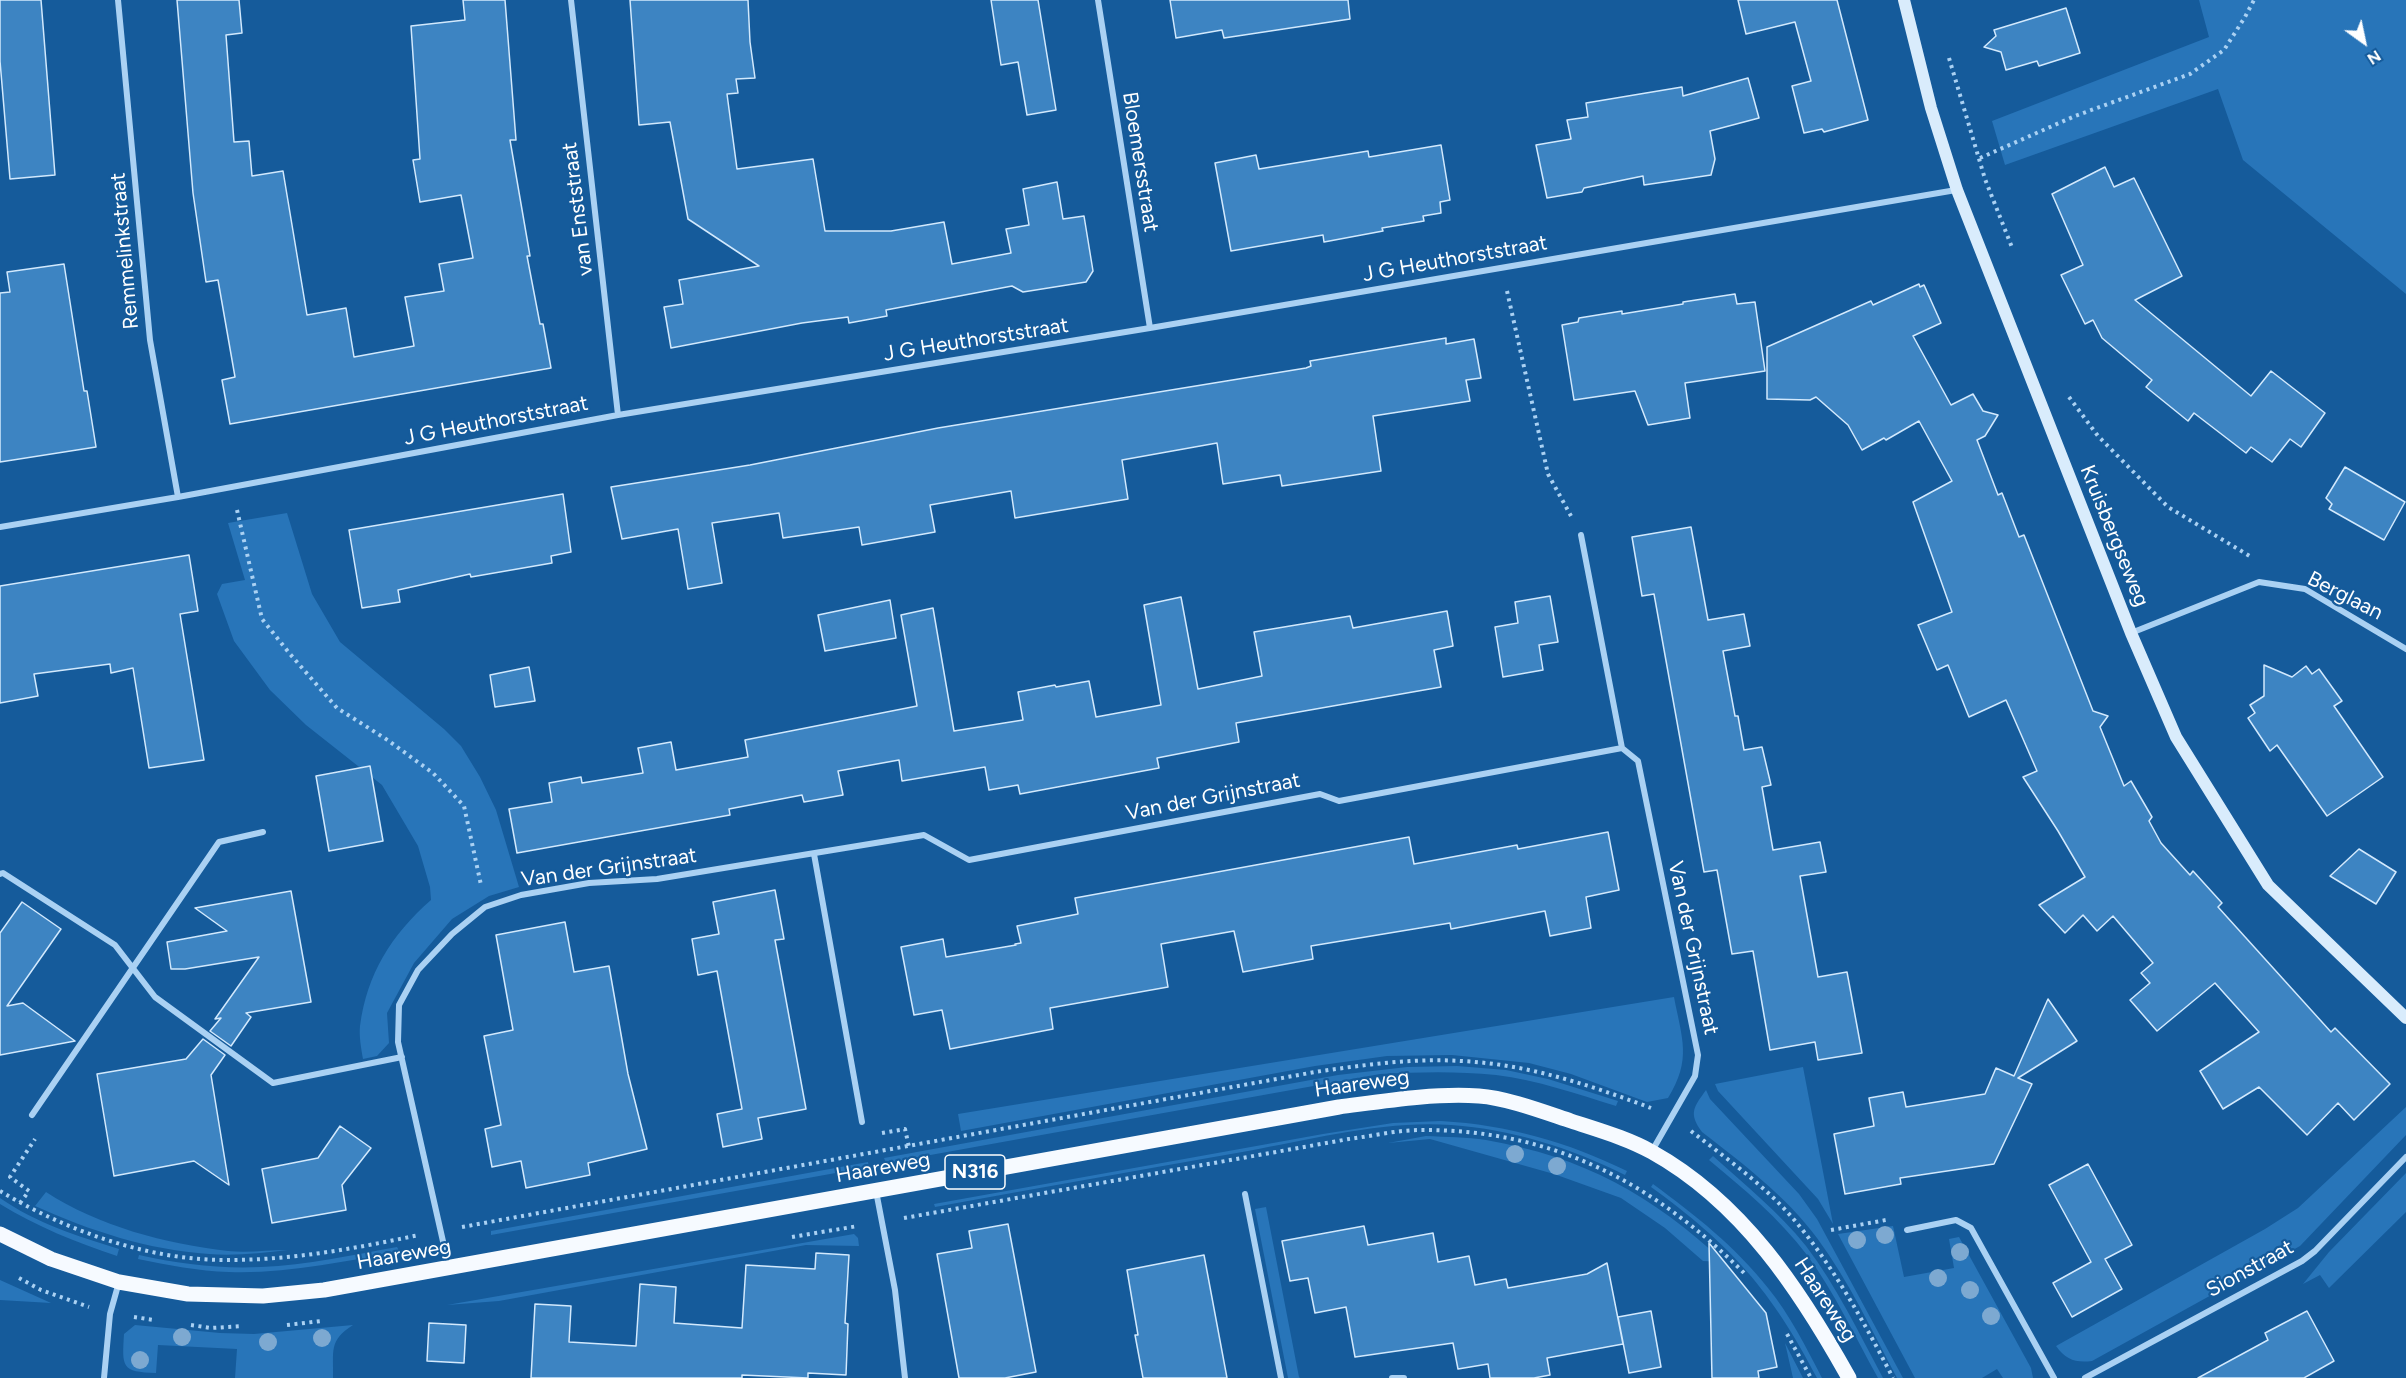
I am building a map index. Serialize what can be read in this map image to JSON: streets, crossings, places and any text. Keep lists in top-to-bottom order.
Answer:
{
  "streets": {
    "main road": ["Haareweg", "N316"],
    "street": [
      "Bloemersstraat",
      "van Enststraat",
      "Remmelinkstraat",
      "J G Heuthorststraat",
      "Kruisbergseweg",
      "Berglaan",
      "Van der Grijnstraat",
      "Sionstraat"
    ]
  },
  "crossings": [
    ["Bloemersstraat", "J G Heuthorststraat"],
    ["van Enststraat", "J G Heuthorststraat"],
    ["Remmelinkstraat", "J G Heuthorststraat"],
    ["J G Heuthorststraat", "Kruisbergseweg"],
    ["Kruisbergseweg", "Berglaan"],
    ["Van der Grijnstraat", "Haareweg"]
  ],
  "north": "bottom right"
}
